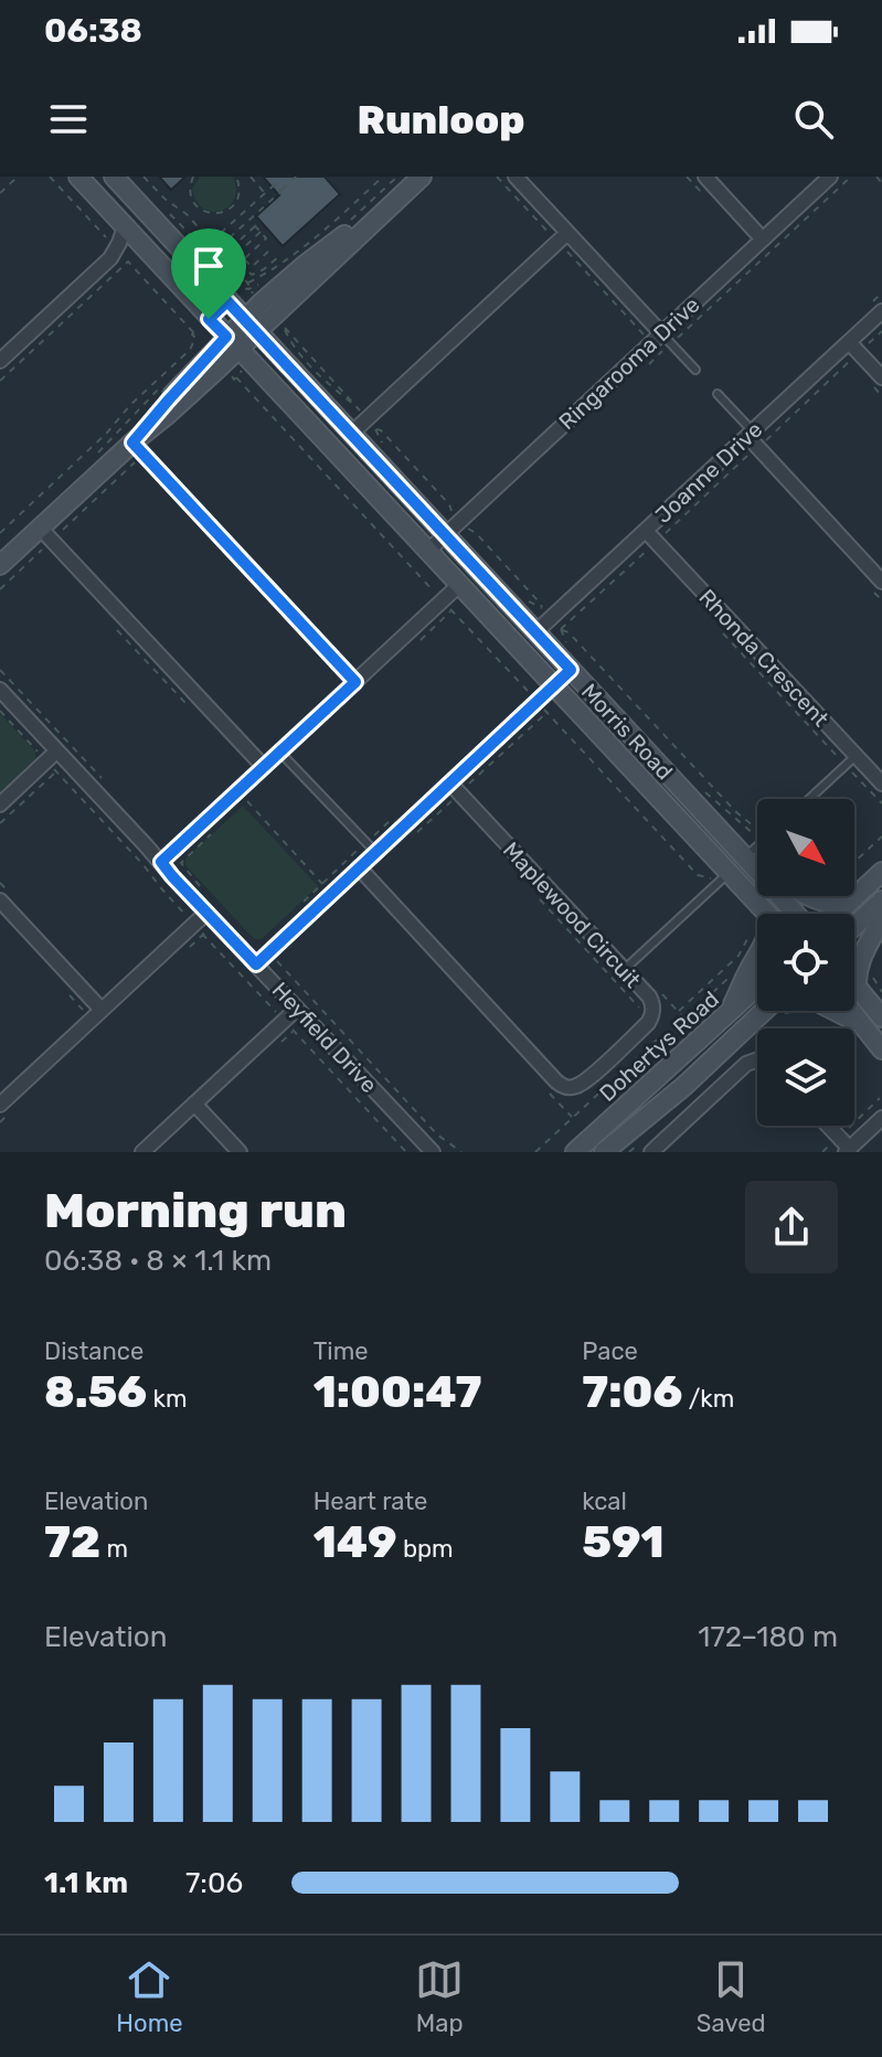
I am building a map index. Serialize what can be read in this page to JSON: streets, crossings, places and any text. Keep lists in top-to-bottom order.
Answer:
{
  "streets": {
    "street": [
      "Ringarooma Drive",
      "Joanne Drive",
      "Rhonda Crescent",
      "Morris Road",
      "Maplewood Circuit",
      "Heyfield Drive",
      "Dohertys Road"
    ]
  },
  "crossings": [
    ["Ringarooma Drive", "Morris Road"],
    ["Joanne Drive", "Rhonda Crescent"],
    ["Joanne Drive", "Morris Road"]
  ],
  "north": "bottom right",
  "page": {
    "status": "06:38",
    "header": "Runloop",
    "heading": ["Morning run", "06:38 · 8 × 1.1 km"],
    "stats": [
      ["Distance", "8.56 km"],
      ["Time", "1:00:47"],
      ["Pace", "7:06 /km"],
      ["Elevation", "72 m"],
      ["Heart rate", "149 bpm"],
      ["kcal", "591"]
    ],
    "chart": ["Elevation", "172–180 m"],
    "list": [
      {
        "name": "1.1 km",
        "note": "7:06"
      }
    ],
    "tabs": ["Home", "Map", "Saved"]
  }
}
